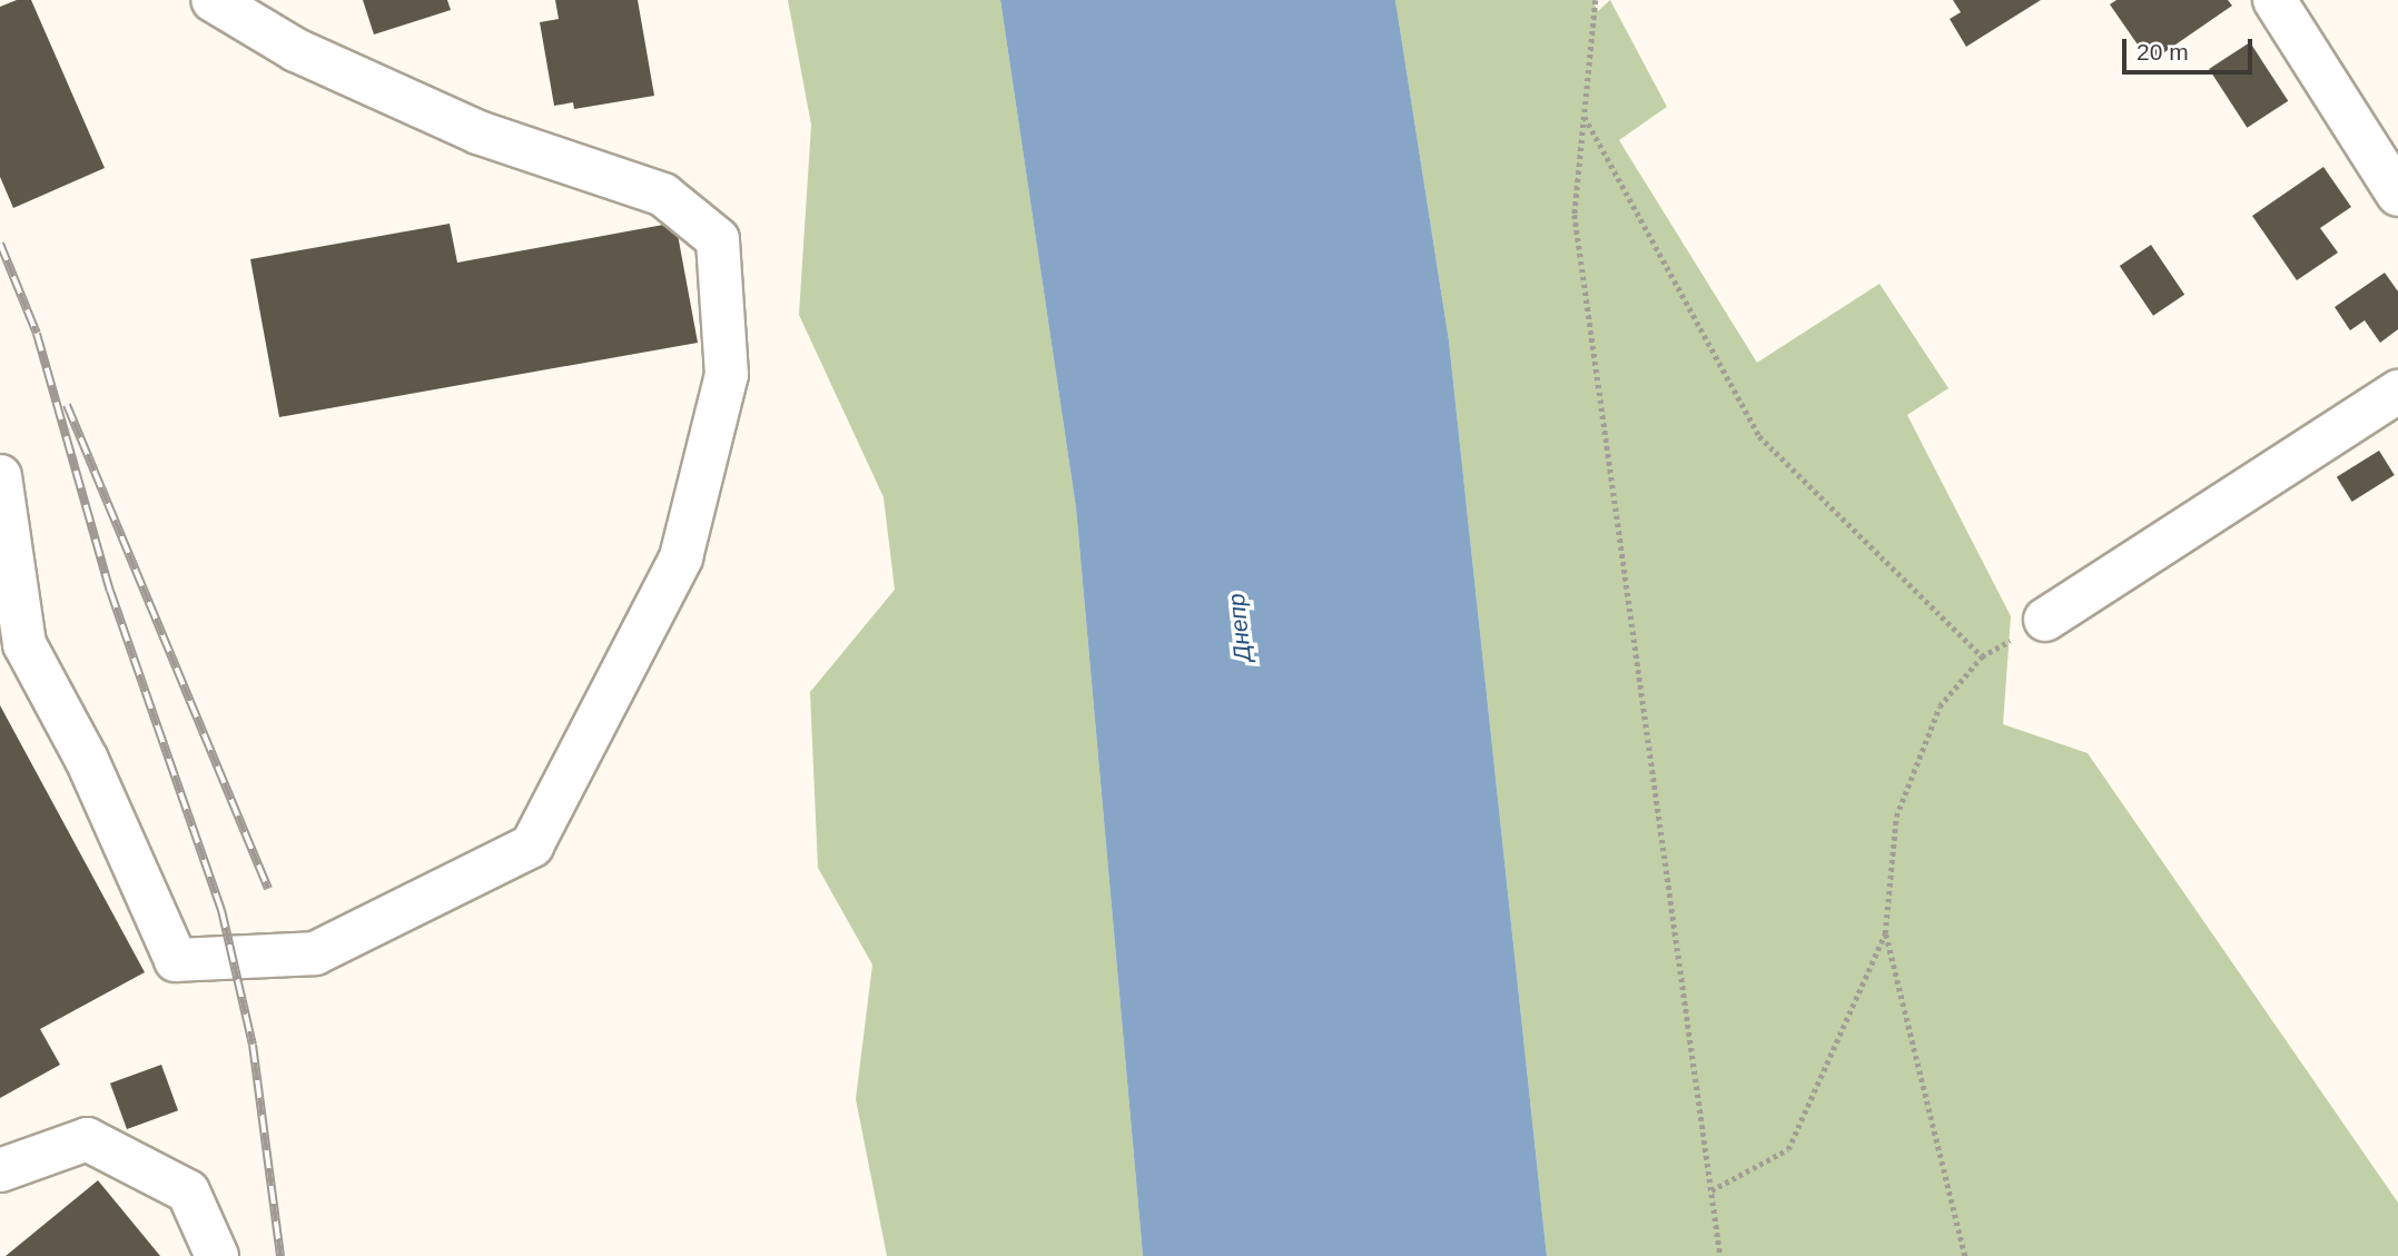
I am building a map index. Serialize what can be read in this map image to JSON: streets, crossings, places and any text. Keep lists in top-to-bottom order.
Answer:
{
  "water": ["Днепр"],
  "scale_bar": "20 m"
}
